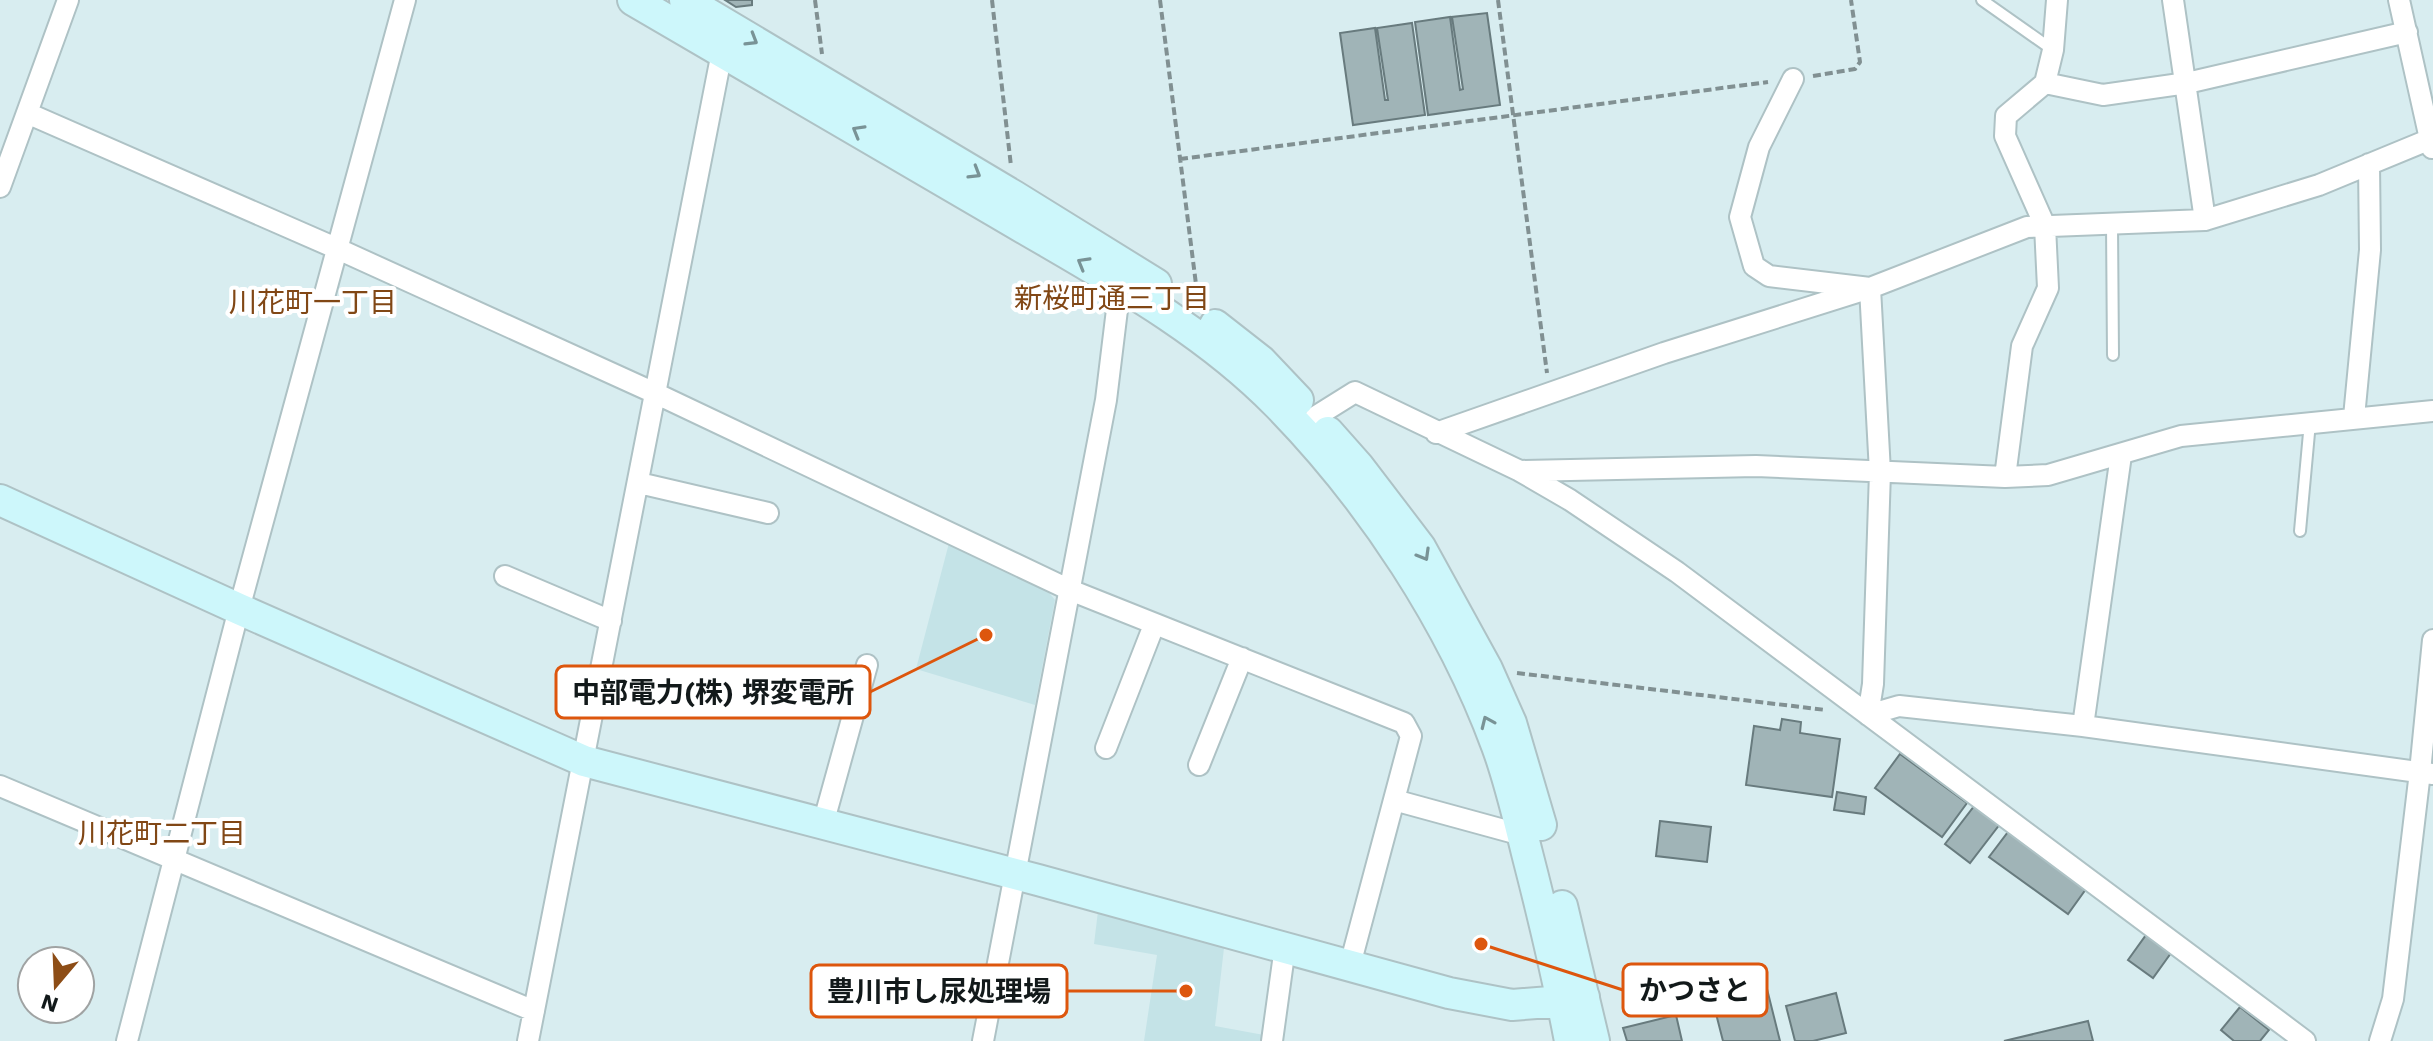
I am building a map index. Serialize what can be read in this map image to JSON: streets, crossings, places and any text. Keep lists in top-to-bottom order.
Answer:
{
  "districts": ["新桜町通三丁目", "川花町一丁目", "川花町二丁目"],
  "places": ["中部電力(株) 堺変電所", "かつさと", "豊川市し尿処理場"],
  "north": "bottom"
}
